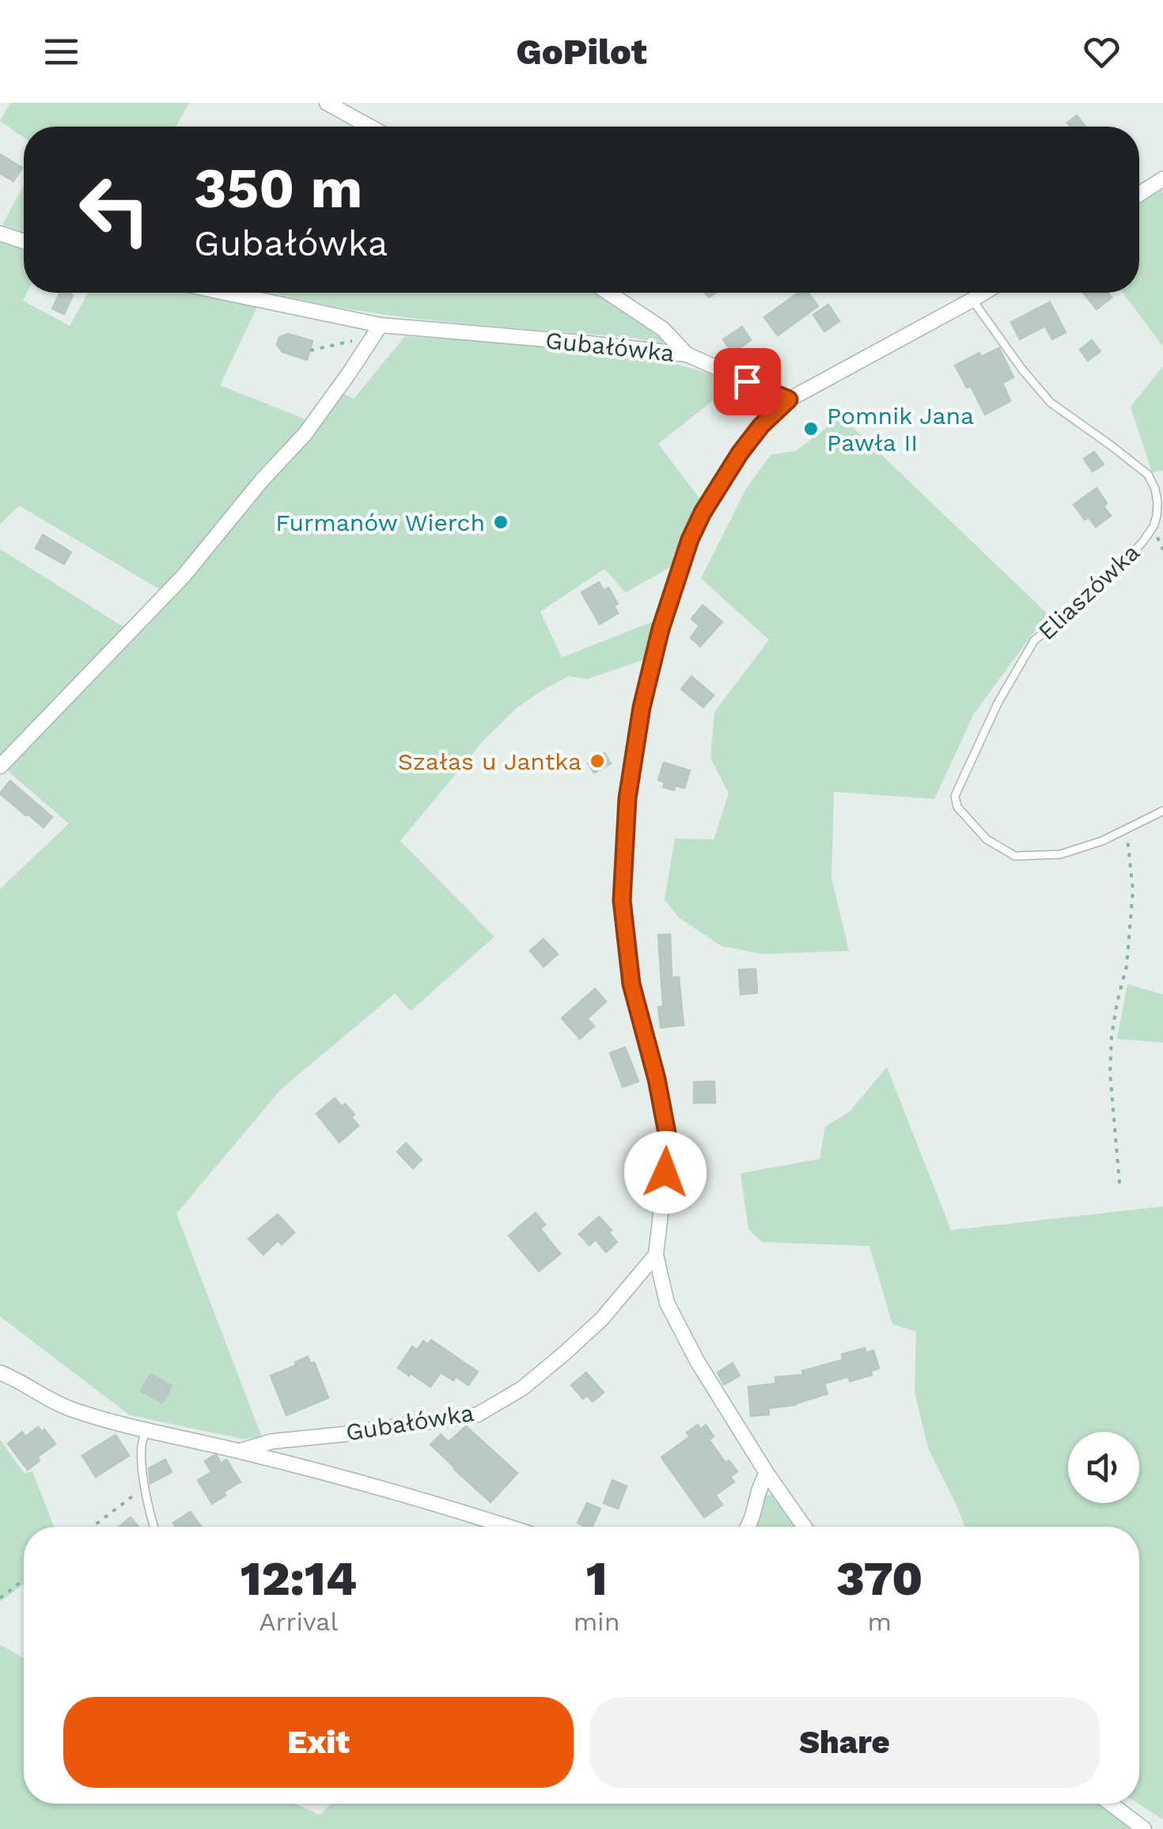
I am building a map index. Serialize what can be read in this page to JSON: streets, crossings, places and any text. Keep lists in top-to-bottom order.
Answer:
{
  "streets": {
    "street": ["Gubałówka"],
    "lane": ["Eliaszówka"]
  },
  "places": ["Pomnik Jana Pawła II", "Furmanów Wierch", "Szałas u Jantka"],
  "page": {
    "header": "GoPilot",
    "turn": ["350 m", "Gubałówka"],
    "eta": [
      "12:14",
      "Arrival",
      "1",
      "min",
      "370",
      "m"
    ],
    "buttons": ["Exit", "Share"]
  }
}
